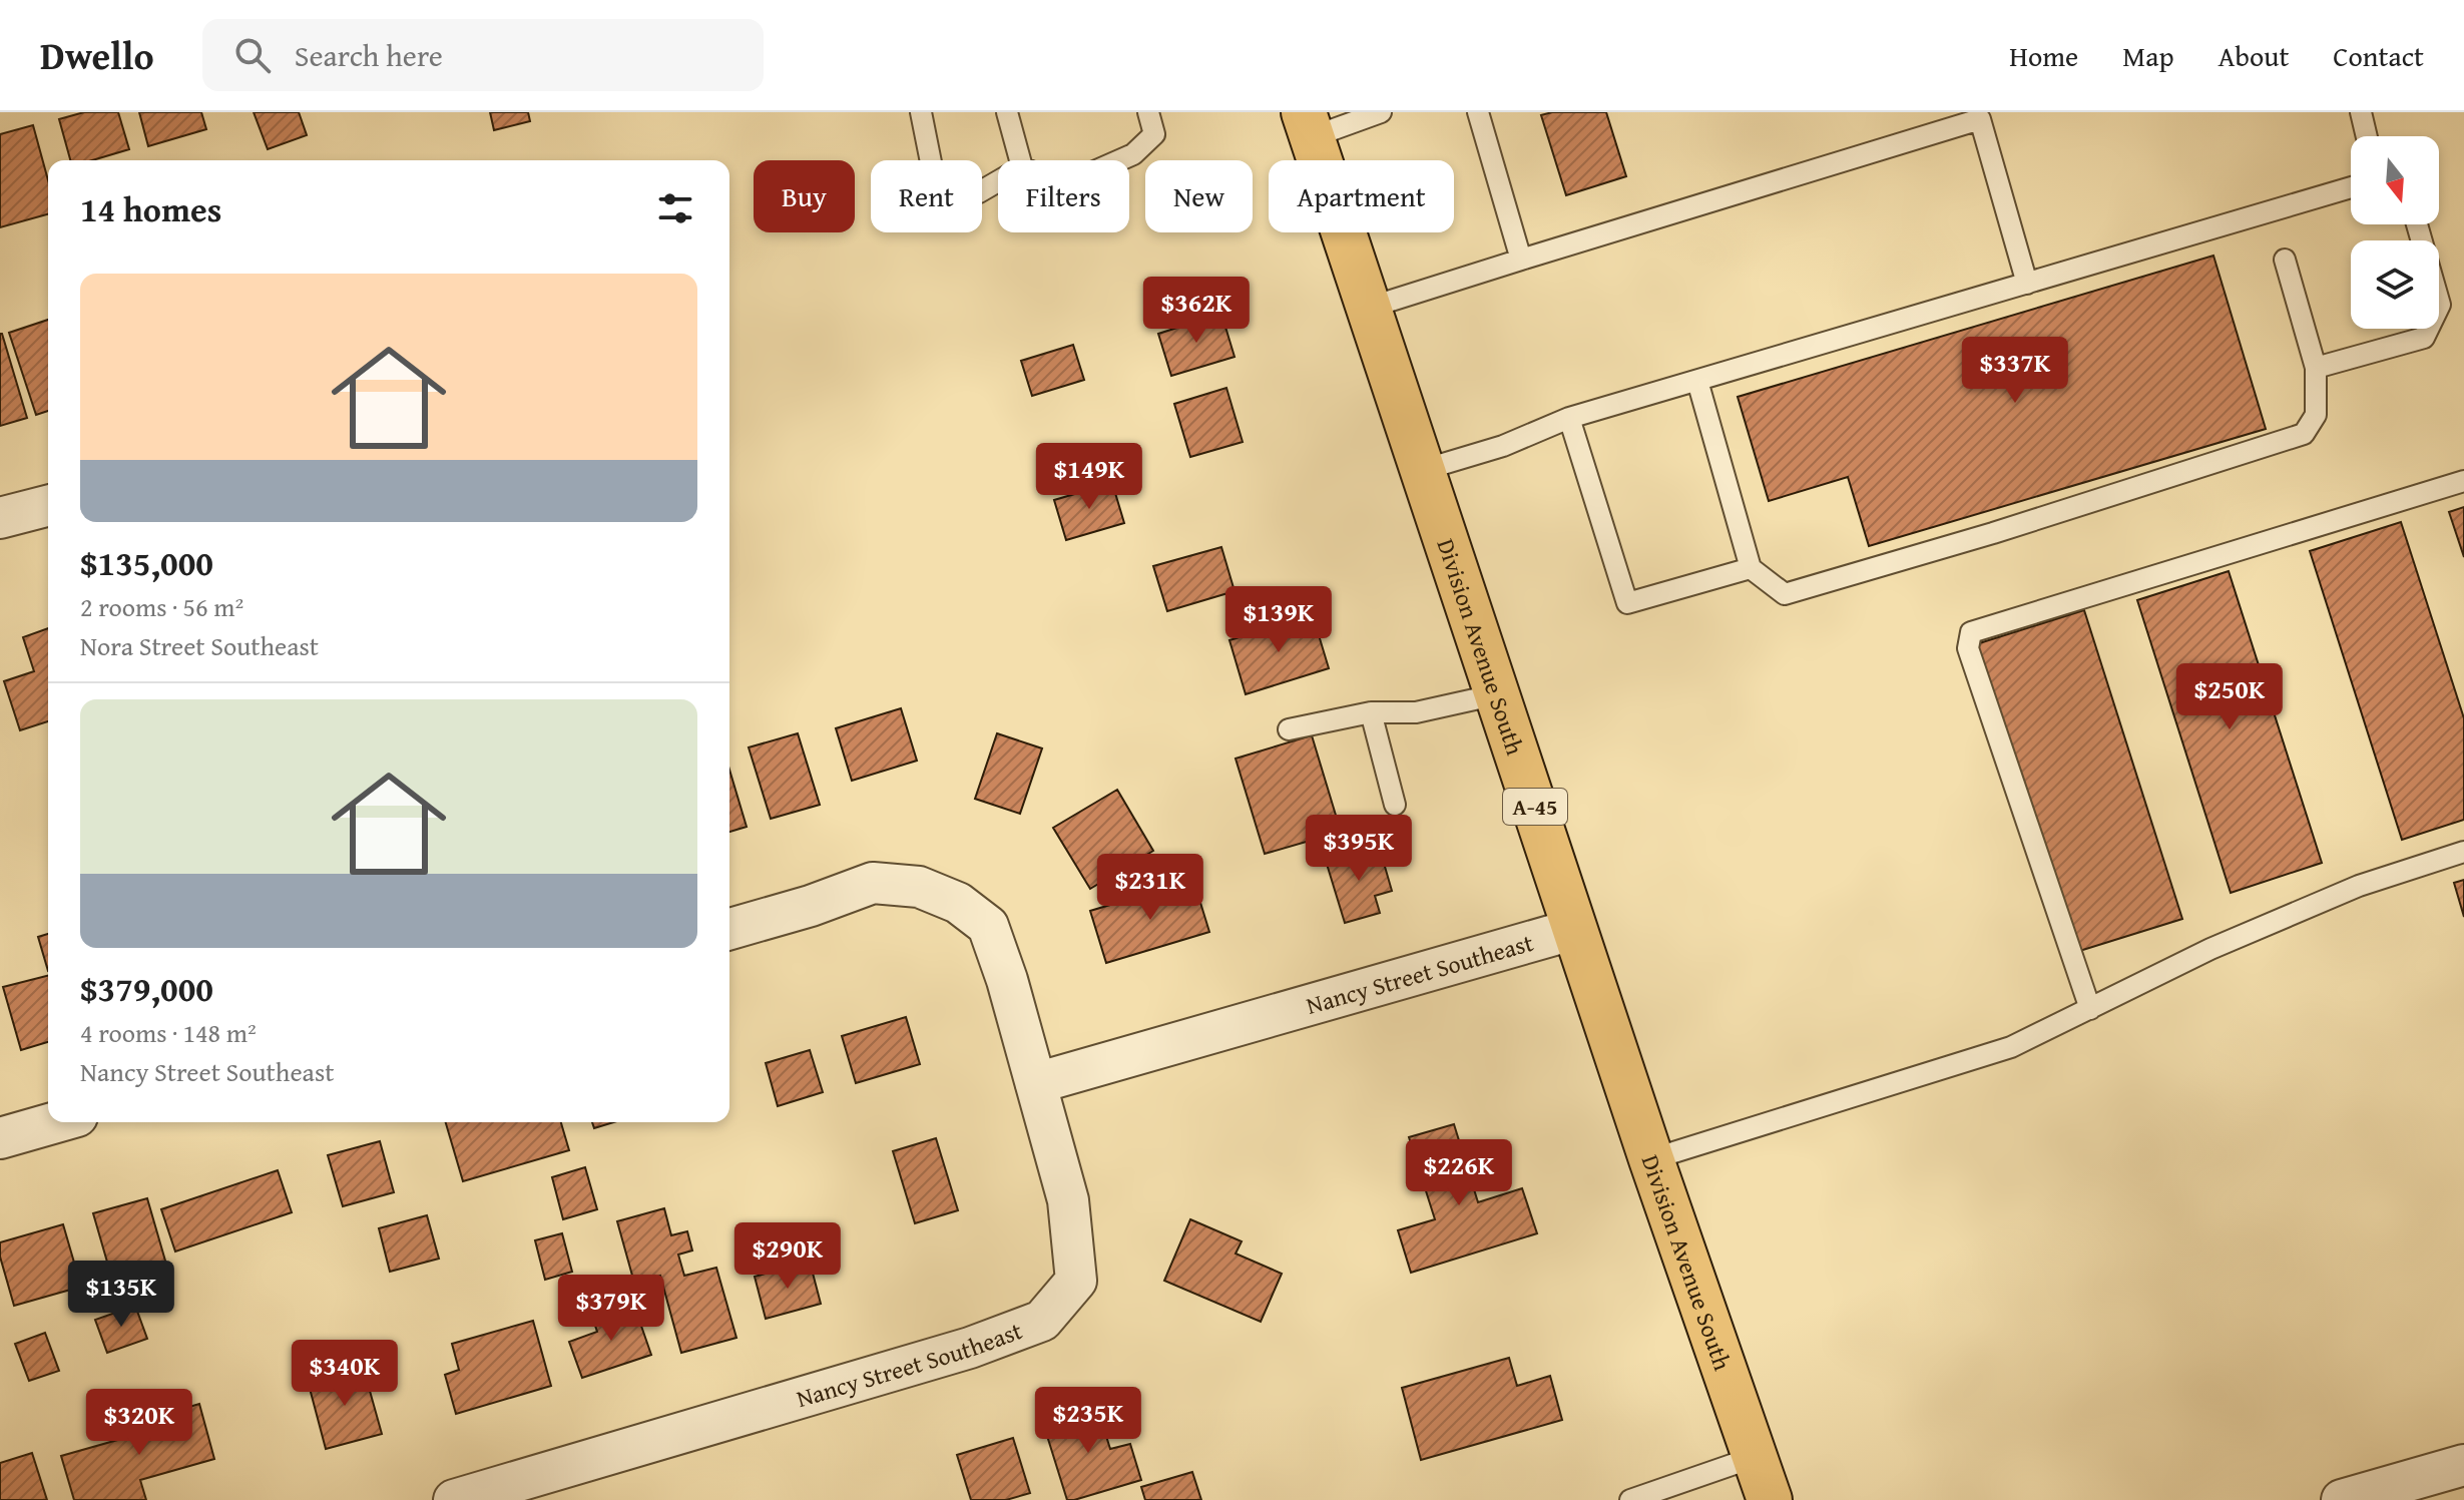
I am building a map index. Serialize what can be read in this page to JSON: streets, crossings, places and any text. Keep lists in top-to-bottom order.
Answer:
{
  "streets": {
    "main road": ["Division Avenue South", "A-45"],
    "street": ["Nancy Street Southeast"]
  },
  "crossings": [
    ["Division Avenue South", "Nancy Street Southeast"]
  ],
  "north": "bottom",
  "page": {
    "header": "Dwello",
    "search": "Search here",
    "nav": [
      "Home",
      "Map",
      "About",
      "Contact"
    ],
    "chip": [
      "Buy",
      "Rent",
      "Filters",
      "New",
      "Apartment"
    ],
    "heading": "14 homes",
    "list": [
      {
        "name": "$135,000",
        "note": "2 rooms · 56 m² · Nora Street Southeast"
      },
      {
        "name": "$379,000",
        "note": "4 rooms · 148 m² · Nancy Street Southeast"
      }
    ],
    "price": [
      "$362K",
      "$337K",
      "$149K",
      "$139K",
      "$250K",
      "$395K",
      "$231K",
      "$226K",
      "$290K",
      "$135K",
      "$379K",
      "$340K",
      "$235K",
      "$320K"
    ]
  }
}
